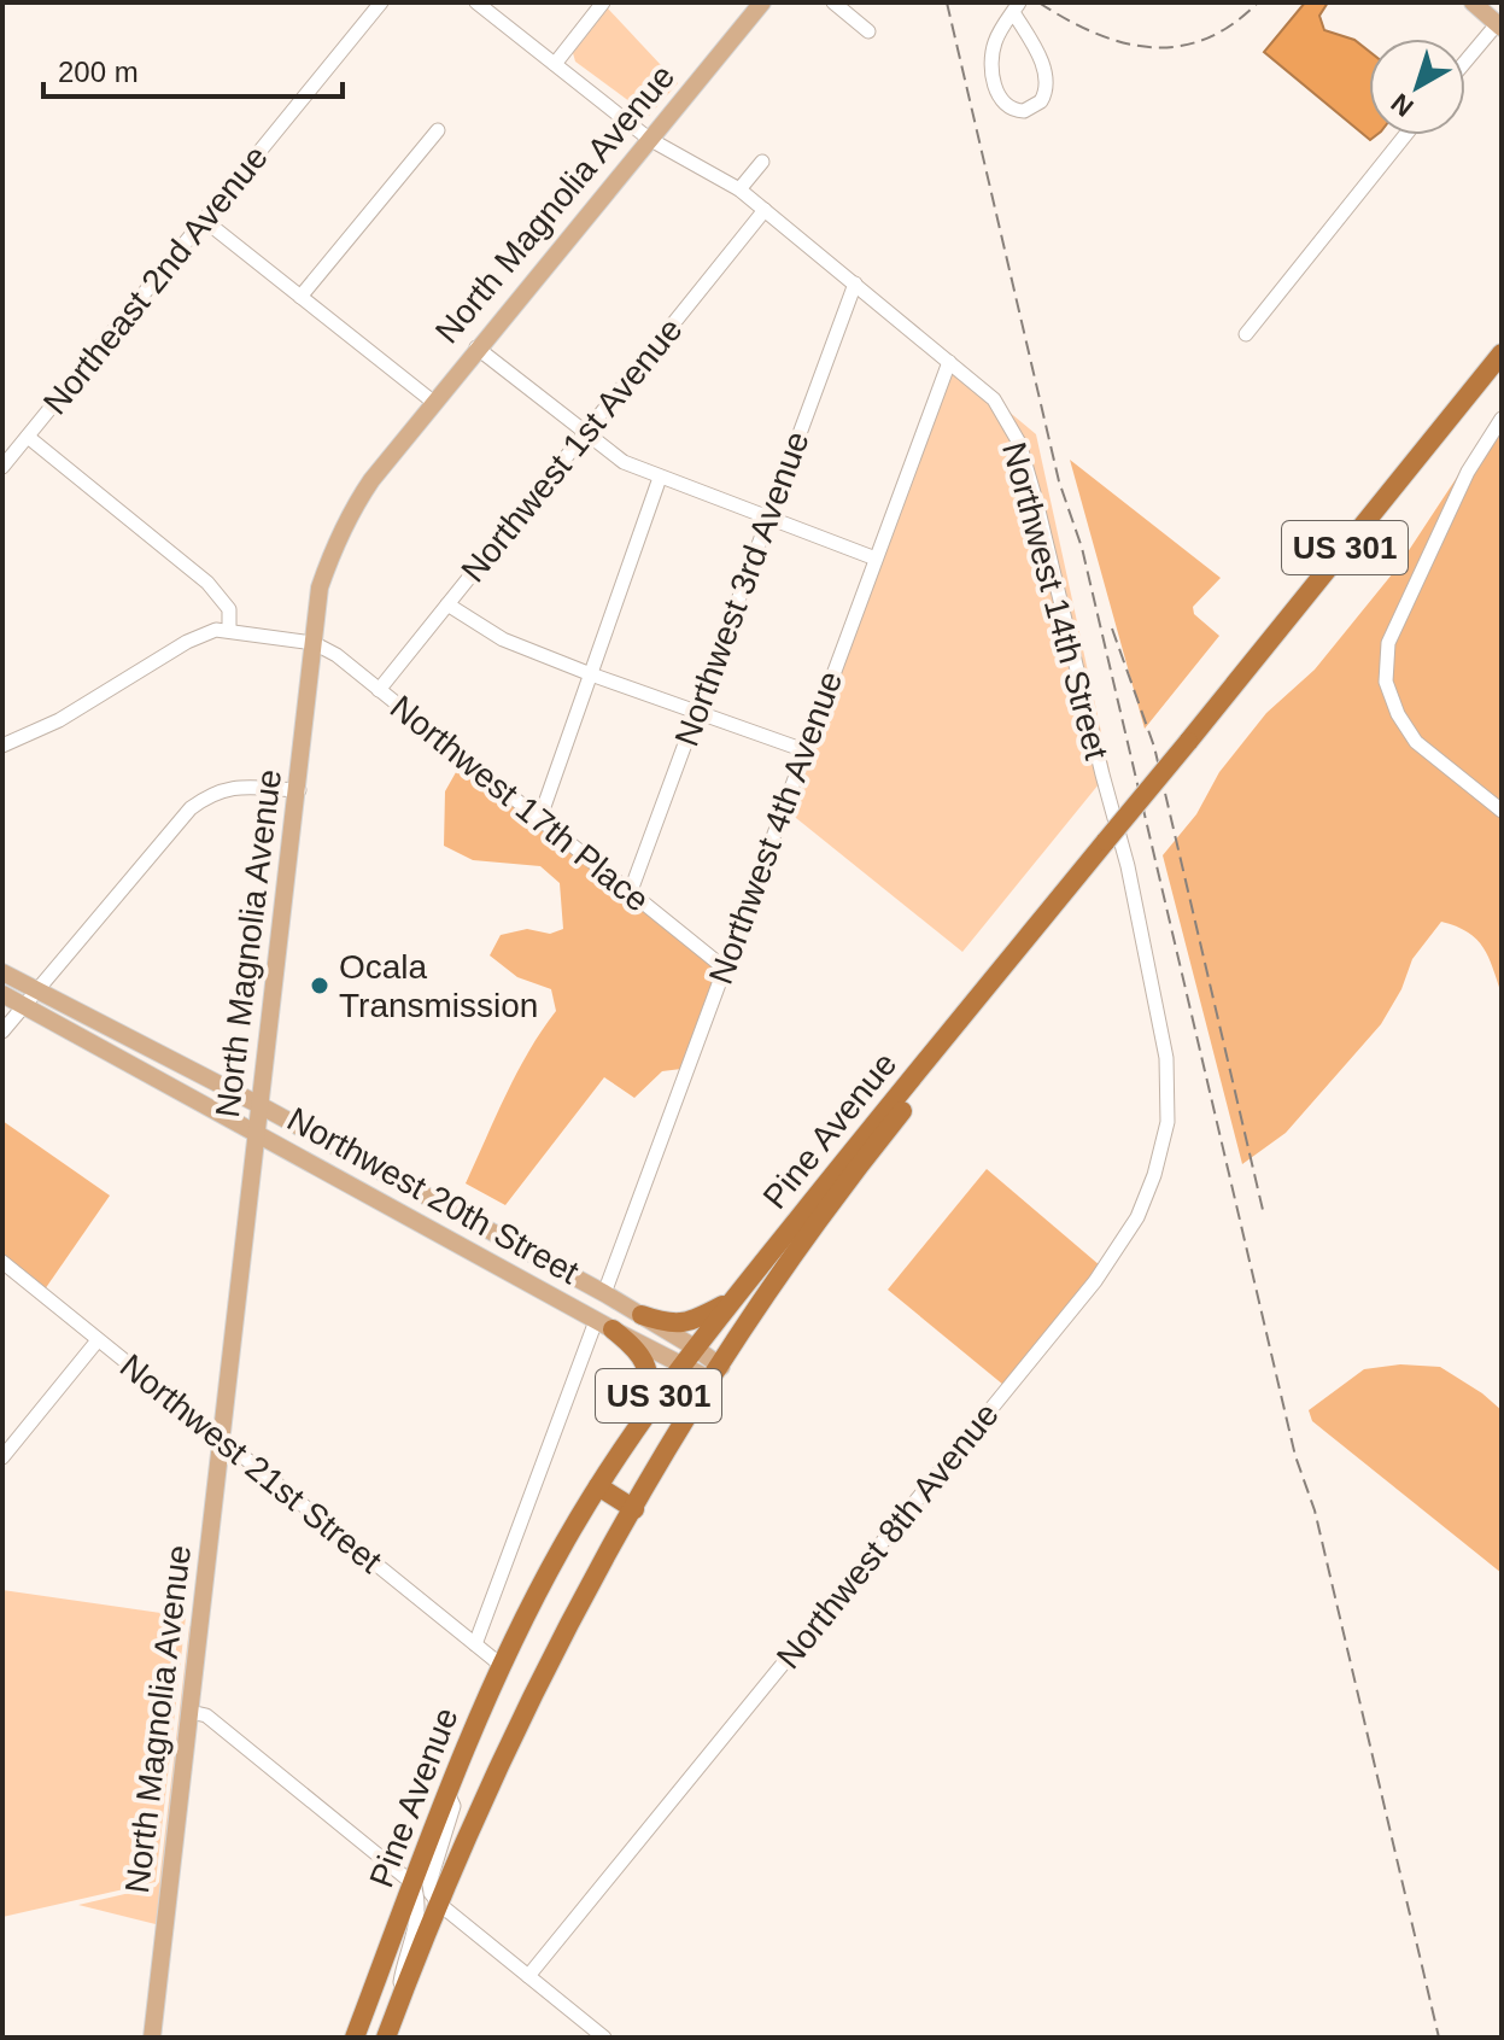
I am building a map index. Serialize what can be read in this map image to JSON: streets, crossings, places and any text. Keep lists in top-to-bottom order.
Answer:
{
  "streets": {
    "highway": ["US 301", "Pine Avenue"],
    "main road": ["North Magnolia Avenue", "Northwest 20th Street"],
    "street": [
      "Northeast 2nd Avenue",
      "Northwest 1st Avenue",
      "Northwest 3rd Avenue",
      "Northwest 14th Street",
      "Northwest 17th Place",
      "Northwest 4th Avenue",
      "Northwest 21st Street",
      "Northwest 8th Avenue"
    ]
  },
  "crossings": [
    ["North Magnolia Avenue", "Northwest 14th Street"],
    ["North Magnolia Avenue", "Northwest 17th Place"],
    ["North Magnolia Avenue", "Northwest 20th Street"],
    ["North Magnolia Avenue", "Northwest 21st Street"],
    ["Northwest 1st Avenue", "Northwest 14th Street"],
    ["Northwest 1st Avenue", "Northwest 17th Place"],
    ["Northwest 3rd Avenue", "Northwest 14th Street"],
    ["Northwest 3rd Avenue", "Northwest 17th Place"],
    ["Northwest 14th Street", "Northwest 4th Avenue"],
    ["Northwest 14th Street", "Northwest 8th Avenue"],
    ["Northwest 17th Place", "Northwest 4th Avenue"],
    ["Northwest 4th Avenue", "Northwest 20th Street"],
    ["Pine Avenue", "Northwest 20th Street"],
    ["Pine Avenue", "Northwest 21st Street"]
  ],
  "places": ["Ocala Transmission"],
  "scale_bar": "200 m",
  "north": "bottom left"
}
